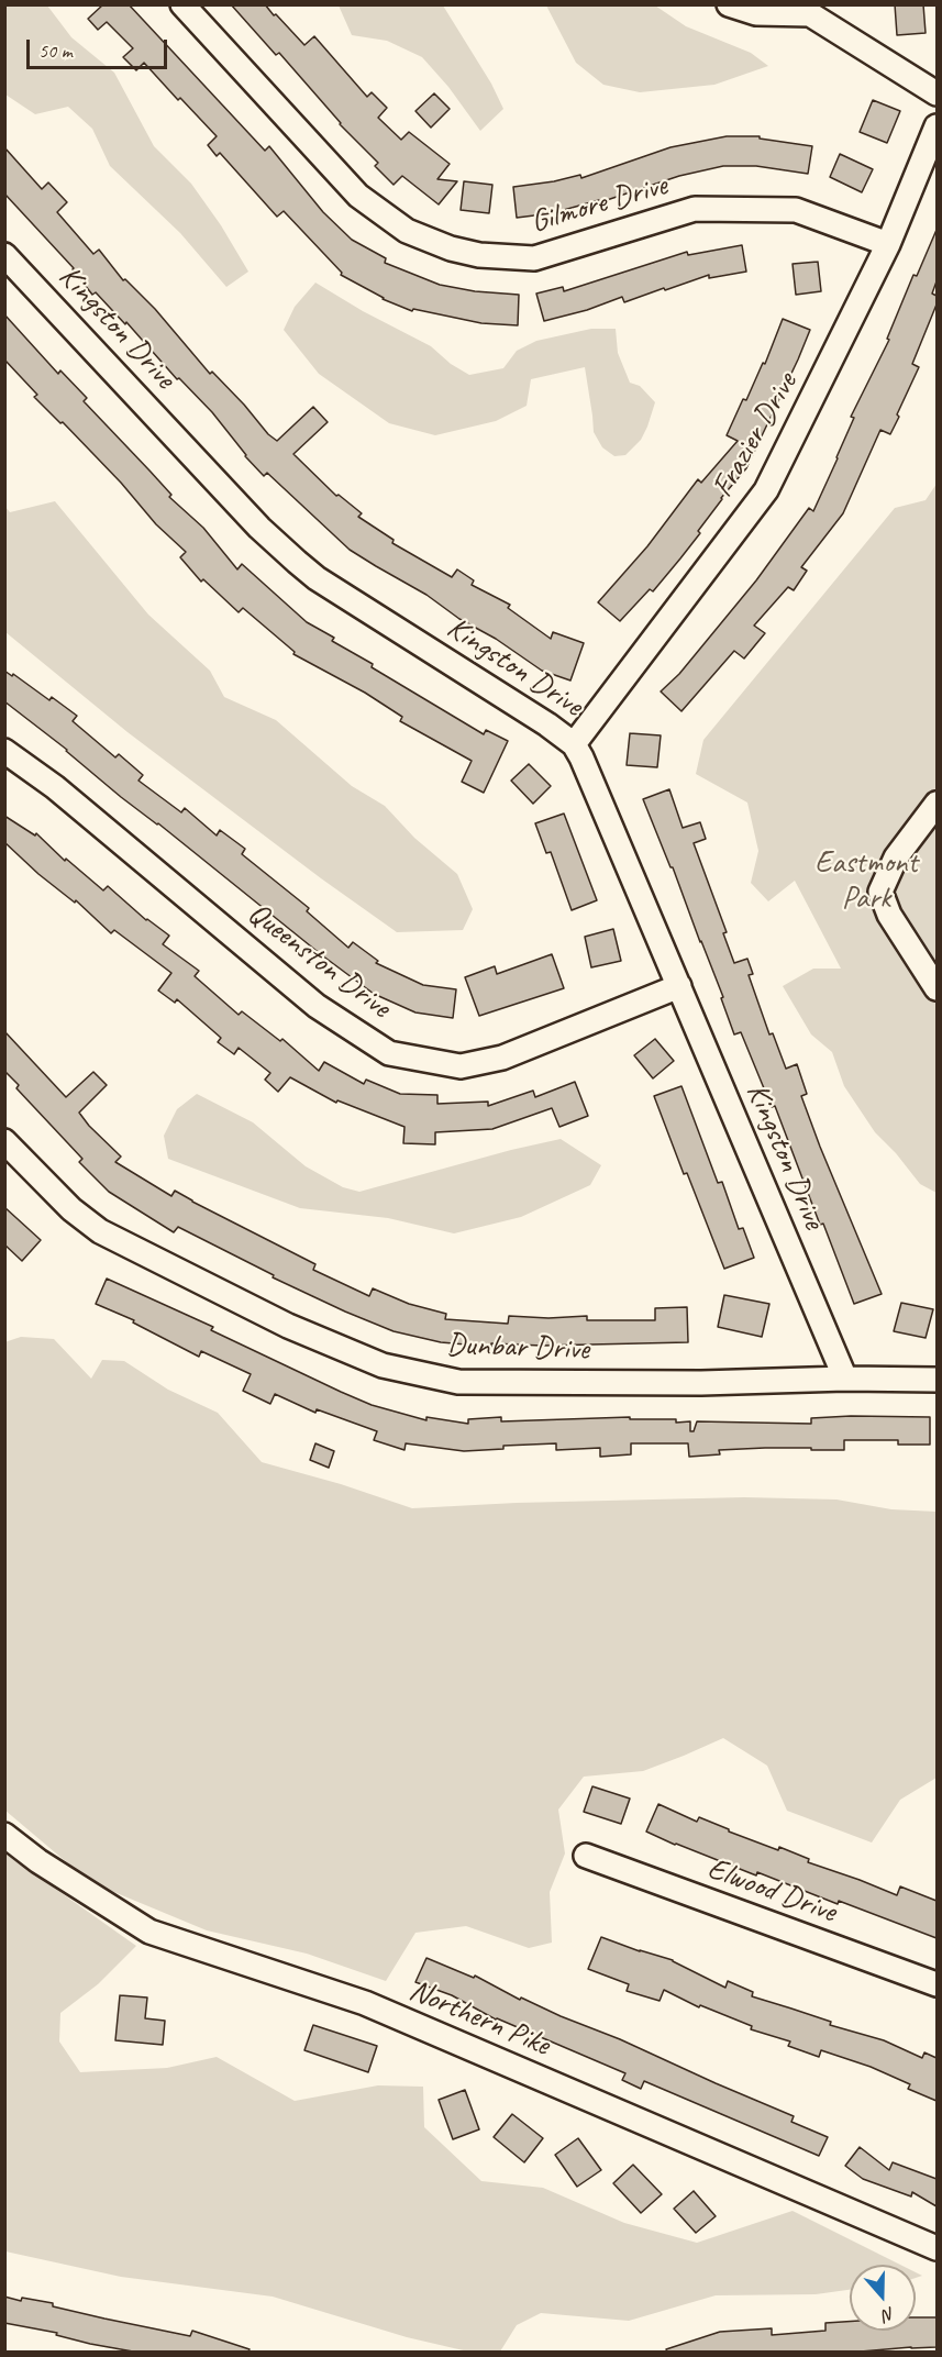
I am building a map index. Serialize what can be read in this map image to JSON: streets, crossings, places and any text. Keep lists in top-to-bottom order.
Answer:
{
  "streets": {
    "street": [
      "Gilmore Drive",
      "Kingston Drive",
      "Frazier Drive",
      "Queenston Drive",
      "Dunbar Drive",
      "Elwood Drive",
      "Northern Pike"
    ]
  },
  "crossings": [
    ["Gilmore Drive", "Frazier Drive"],
    ["Kingston Drive", "Frazier Drive"],
    ["Kingston Drive", "Queenston Drive"],
    ["Kingston Drive", "Dunbar Drive"]
  ],
  "parks": ["Eastmont Park"],
  "scale_bar": "50 m",
  "north": "bottom"
}
